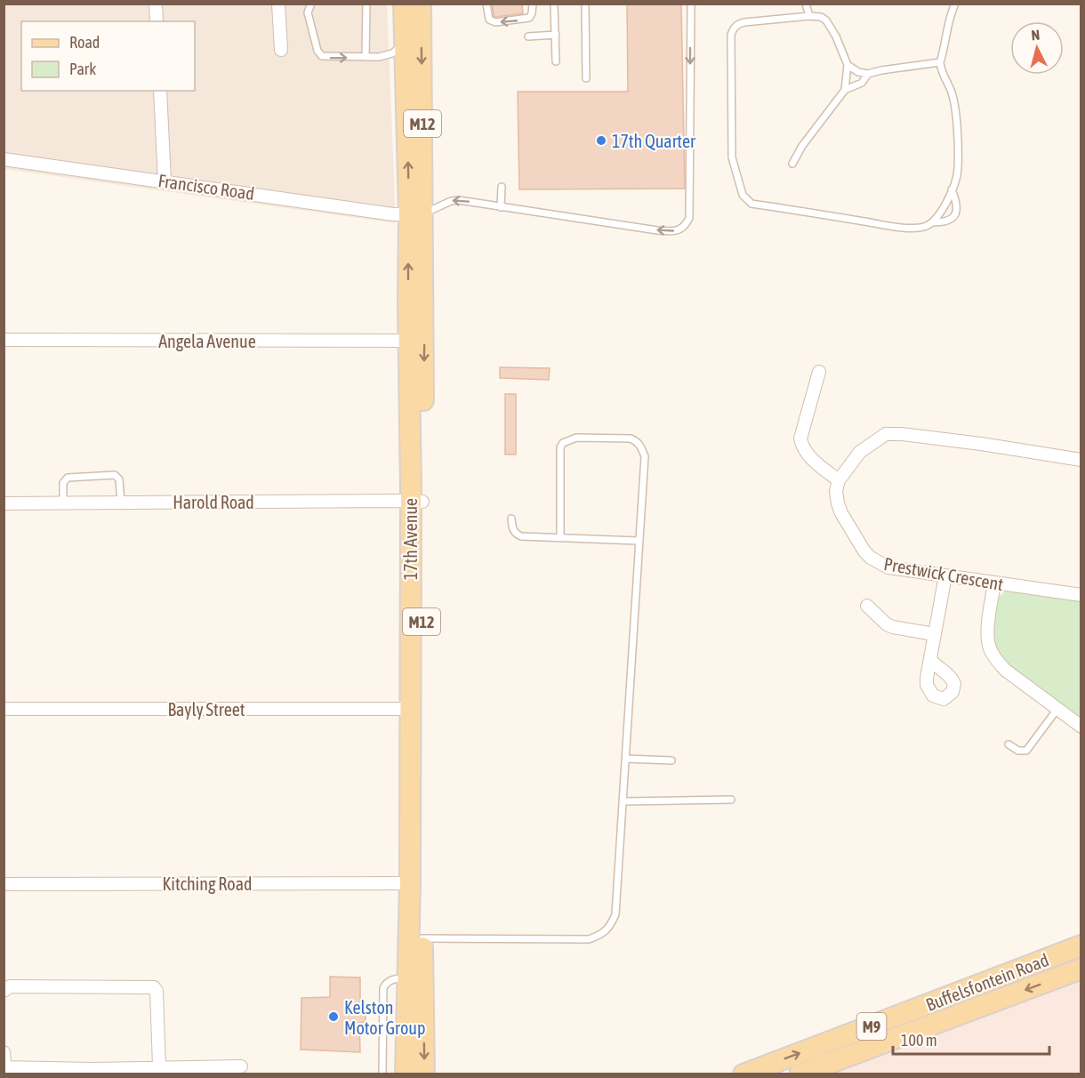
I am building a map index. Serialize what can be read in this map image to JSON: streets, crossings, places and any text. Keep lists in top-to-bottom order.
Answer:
{
  "streets": {
    "main road": [
      "M12",
      "17th Avenue",
      "Buffelsfontein Road",
      "M9"
    ],
    "street": [
      "Francisco Road",
      "Angela Avenue",
      "Harold Road",
      "Prestwick Crescent",
      "Bayly Street",
      "Kitching Road"
    ]
  },
  "crossings": [
    ["M12", "Francisco Road"],
    ["M12", "17th Avenue"],
    ["Francisco Road", "17th Avenue"],
    ["Angela Avenue", "17th Avenue"],
    ["Harold Road", "17th Avenue"],
    ["17th Avenue", "Bayly Street"],
    ["17th Avenue", "Kitching Road"]
  ],
  "places": ["17th Quarter", "Kelston Motor Group"],
  "legend": ["Road", "Park"],
  "scale_bar": "100 m",
  "north": "top"
}
